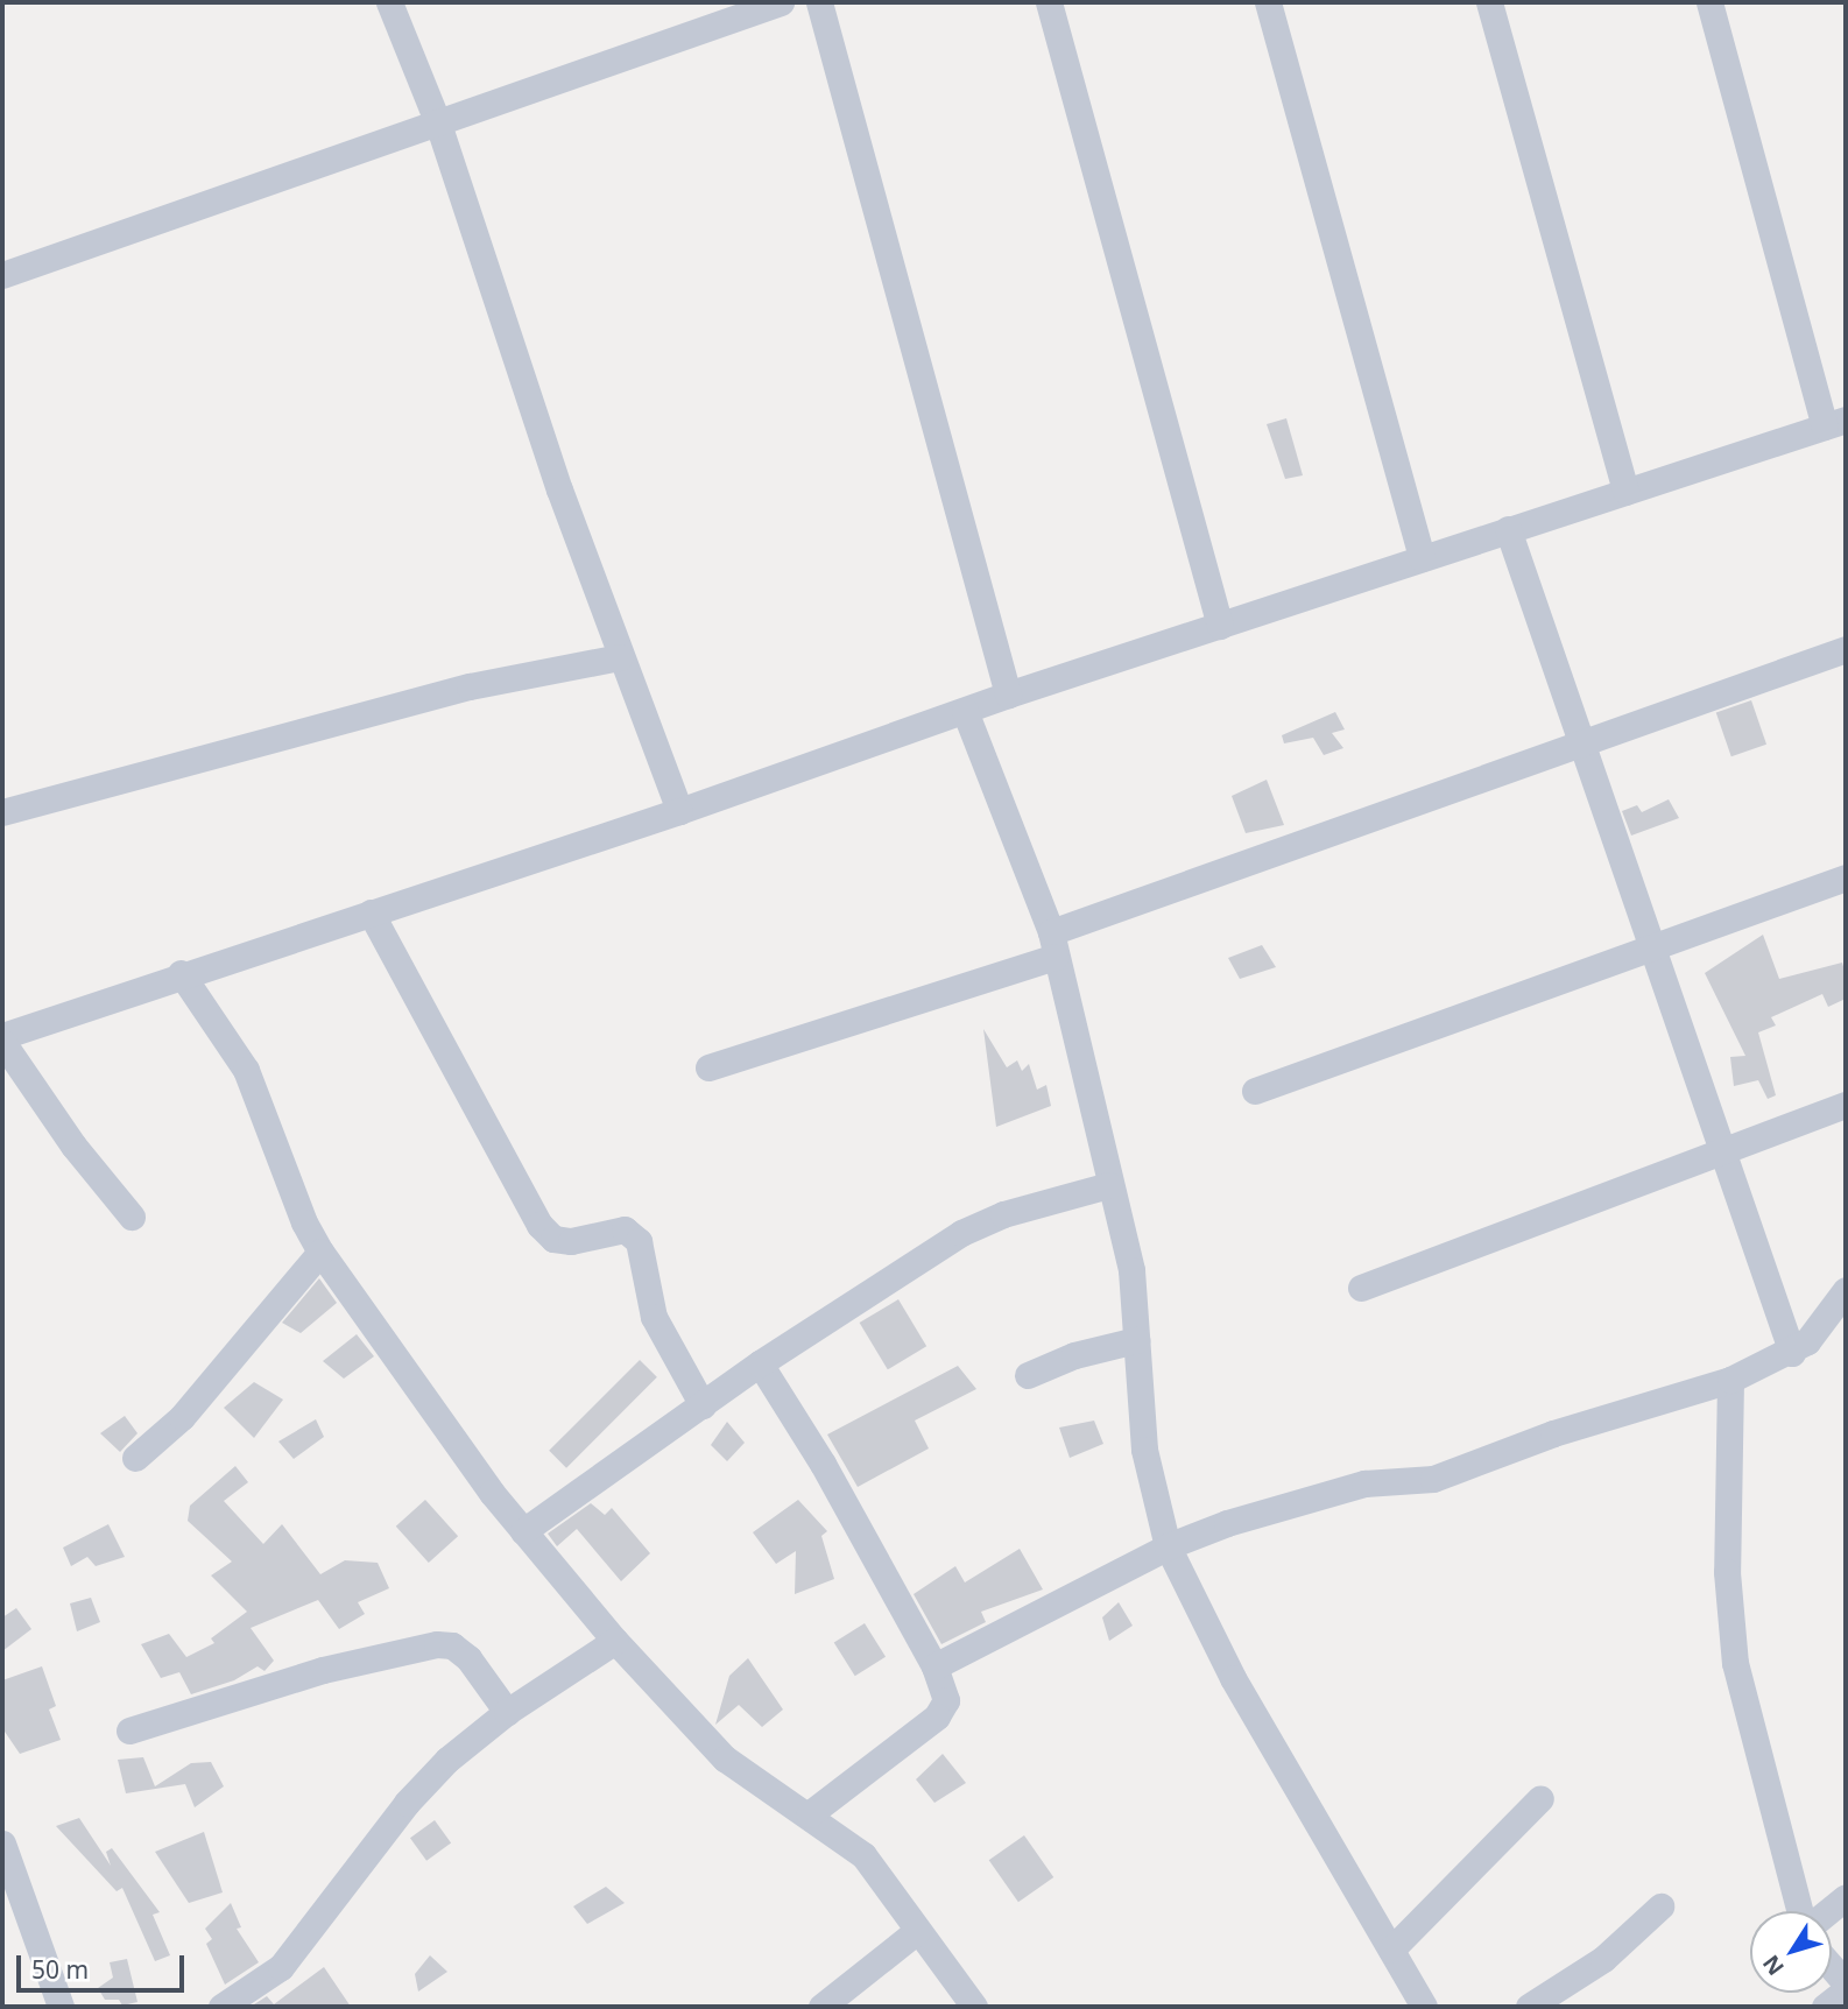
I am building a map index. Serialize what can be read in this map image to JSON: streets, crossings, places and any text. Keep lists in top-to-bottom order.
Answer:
{
  "scale_bar": "50 m",
  "north": "bottom left"
}
